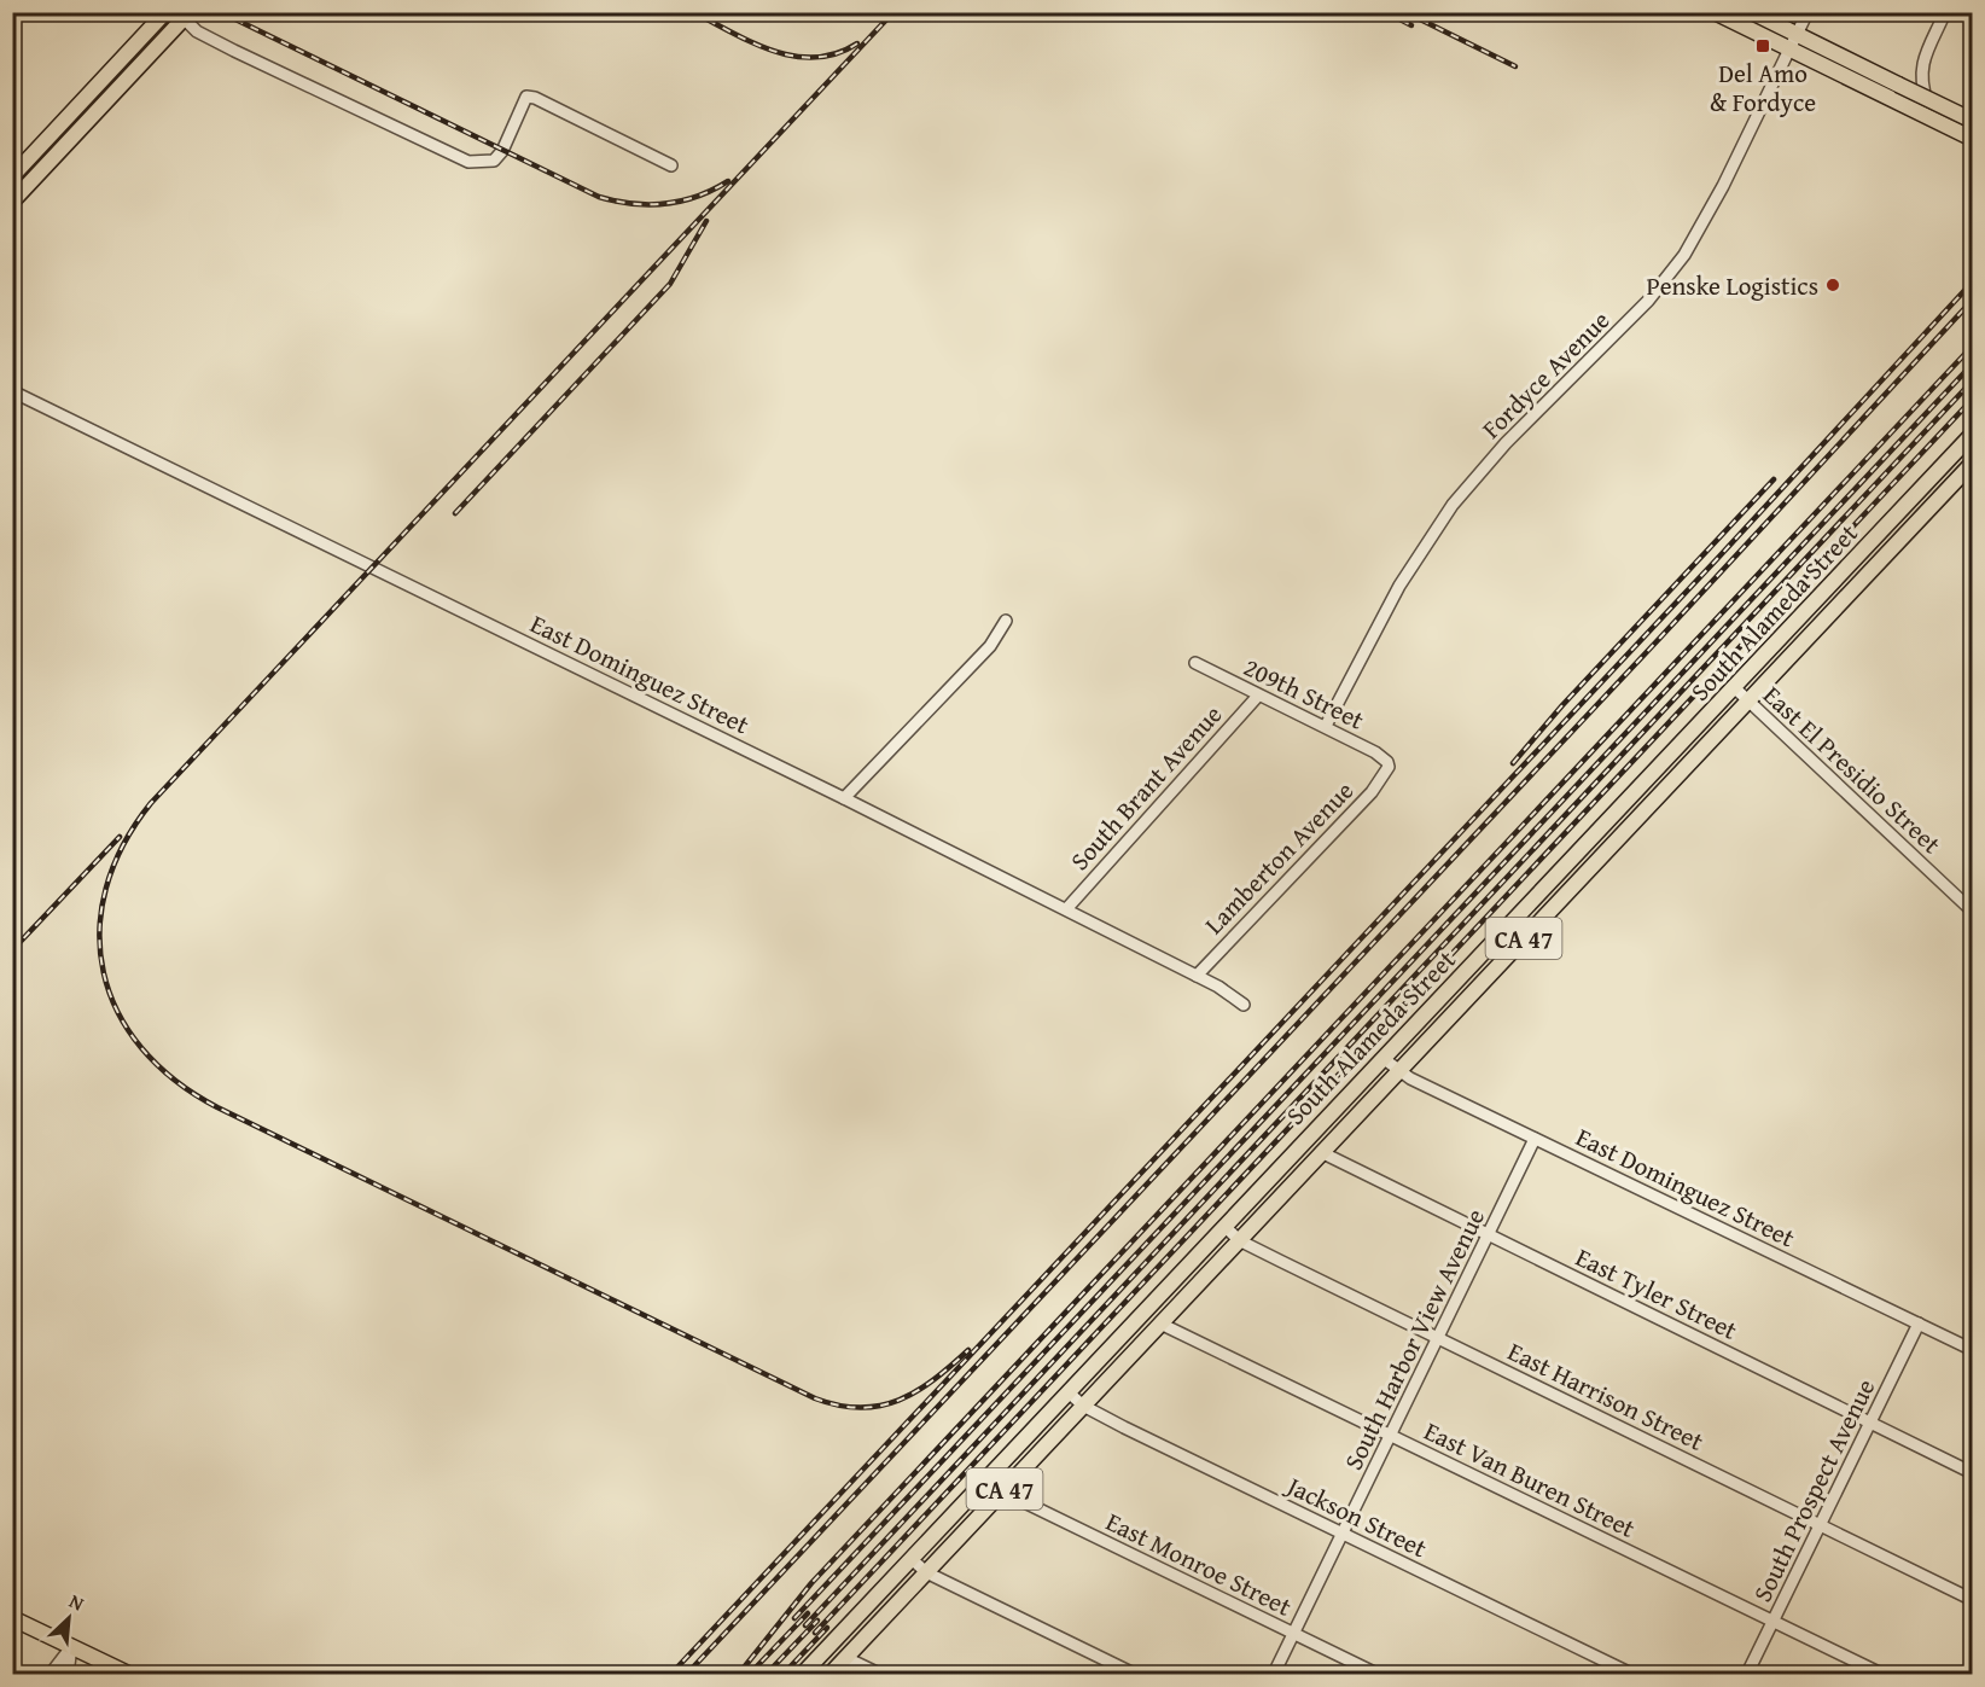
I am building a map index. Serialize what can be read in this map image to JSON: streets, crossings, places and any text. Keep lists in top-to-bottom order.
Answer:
{
  "streets": {
    "main road": ["South Alameda Street", "CA 47"],
    "street": [
      "Fordyce Avenue",
      "East Dominguez Street",
      "209th Street",
      "East El Presidio Street",
      "South Brant Avenue",
      "Lamberton Avenue",
      "East Tyler Street",
      "South Harbor View Avenue",
      "East Harrison Street",
      "East Van Buren Street",
      "South Prospect Avenue",
      "Jackson Street",
      "East Monroe Street"
    ]
  },
  "crossings": [
    ["Fordyce Avenue", "209th Street"],
    ["South Alameda Street", "East Dominguez Street"],
    ["South Alameda Street", "East El Presidio Street"],
    ["South Alameda Street", "East Tyler Street"],
    ["South Alameda Street", "East Harrison Street"],
    ["South Alameda Street", "East Van Buren Street"],
    ["South Alameda Street", "Jackson Street"],
    ["South Alameda Street", "East Monroe Street"],
    ["East Dominguez Street", "South Brant Avenue"],
    ["East Dominguez Street", "Lamberton Avenue"],
    ["East Dominguez Street", "South Harbor View Avenue"],
    ["East Dominguez Street", "South Prospect Avenue"],
    ["209th Street", "South Brant Avenue"],
    ["209th Street", "Lamberton Avenue"],
    ["East Tyler Street", "South Harbor View Avenue"],
    ["East Tyler Street", "South Prospect Avenue"],
    ["South Harbor View Avenue", "East Harrison Street"],
    ["South Harbor View Avenue", "East Van Buren Street"],
    ["South Harbor View Avenue", "Jackson Street"],
    ["South Harbor View Avenue", "East Monroe Street"],
    ["East Harrison Street", "South Prospect Avenue"],
    ["East Van Buren Street", "South Prospect Avenue"]
  ],
  "places": {
    "transit": ["Del Amo & Fordyce"],
    "other": ["Penske Logistics"]
  },
  "north": "top right"
}
